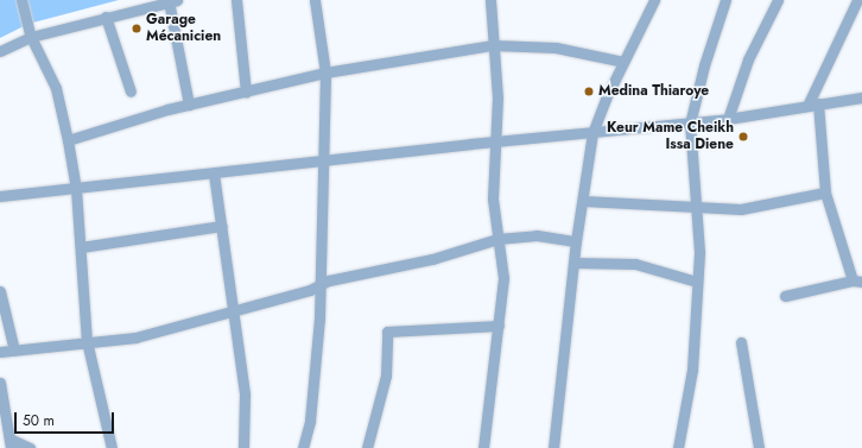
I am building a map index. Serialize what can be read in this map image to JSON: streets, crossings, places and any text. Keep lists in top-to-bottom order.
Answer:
{
  "places": ["Garage Mécanicien", "Medina Thiaroye", "Keur Mame Cheikh Issa Diene"],
  "scale_bar": "50 m"
}
